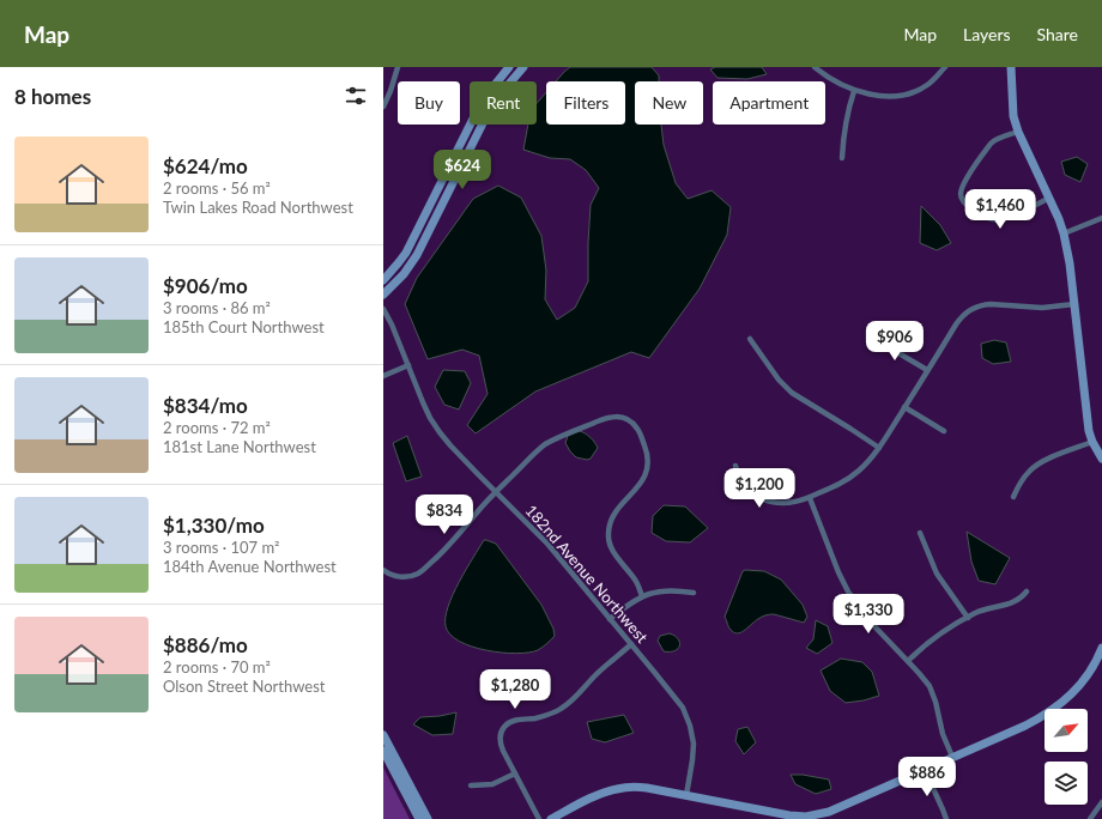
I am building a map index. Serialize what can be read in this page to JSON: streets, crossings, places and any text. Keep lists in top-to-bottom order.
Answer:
{
  "streets": {
    "street": ["182nd Avenue Northwest"]
  },
  "north": "top right",
  "page": {
    "header": "Map",
    "nav": ["Map", "Layers", "Share"],
    "heading": "8 homes",
    "chip": [
      "Buy",
      "Rent",
      "Filters",
      "New",
      "Apartment"
    ],
    "list": [
      {
        "name": "$624/mo",
        "note": "2 rooms · 56 m² · Twin Lakes Road Northwest"
      },
      {
        "name": "$906/mo",
        "note": "3 rooms · 86 m² · 185th Court Northwest"
      },
      {
        "name": "$834/mo",
        "note": "2 rooms · 72 m² · 181st Lane Northwest"
      },
      {
        "name": "$1,330/mo",
        "note": "3 rooms · 107 m² · 184th Avenue Northwest"
      },
      {
        "name": "$886/mo",
        "note": "2 rooms · 70 m² · Olson Street Northwest"
      }
    ],
    "price": [
      "$624",
      "$1,460",
      "$906",
      "$1,200",
      "$834",
      "$1,330",
      "$1,280",
      "$886"
    ]
  }
}
